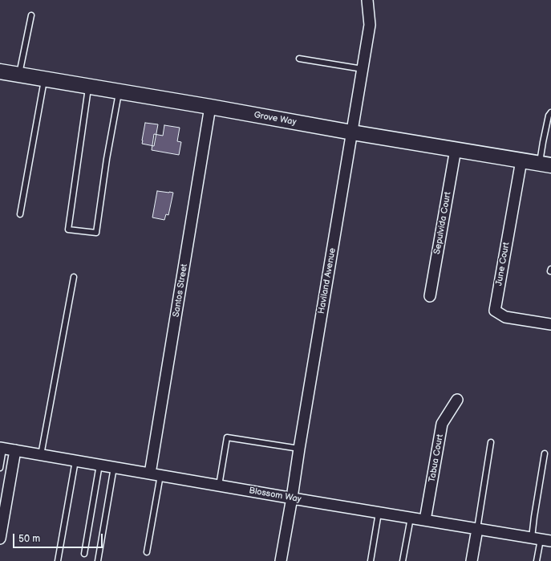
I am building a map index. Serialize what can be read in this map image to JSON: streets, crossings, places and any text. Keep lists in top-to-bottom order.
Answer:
{
  "streets": {
    "street": [
      "Grove Way",
      "Sepulvida Court",
      "June Court",
      "Haviland Avenue",
      "Santos Street",
      "Tabua Court",
      "Blossom Way"
    ]
  },
  "crossings": [
    ["Grove Way", "Sepulvida Court"],
    ["Grove Way", "June Court"],
    ["Grove Way", "Haviland Avenue"],
    ["Grove Way", "Santos Street"],
    ["Haviland Avenue", "Blossom Way"],
    ["Santos Street", "Blossom Way"],
    ["Tabua Court", "Blossom Way"]
  ],
  "scale_bar": "50 m"
}
